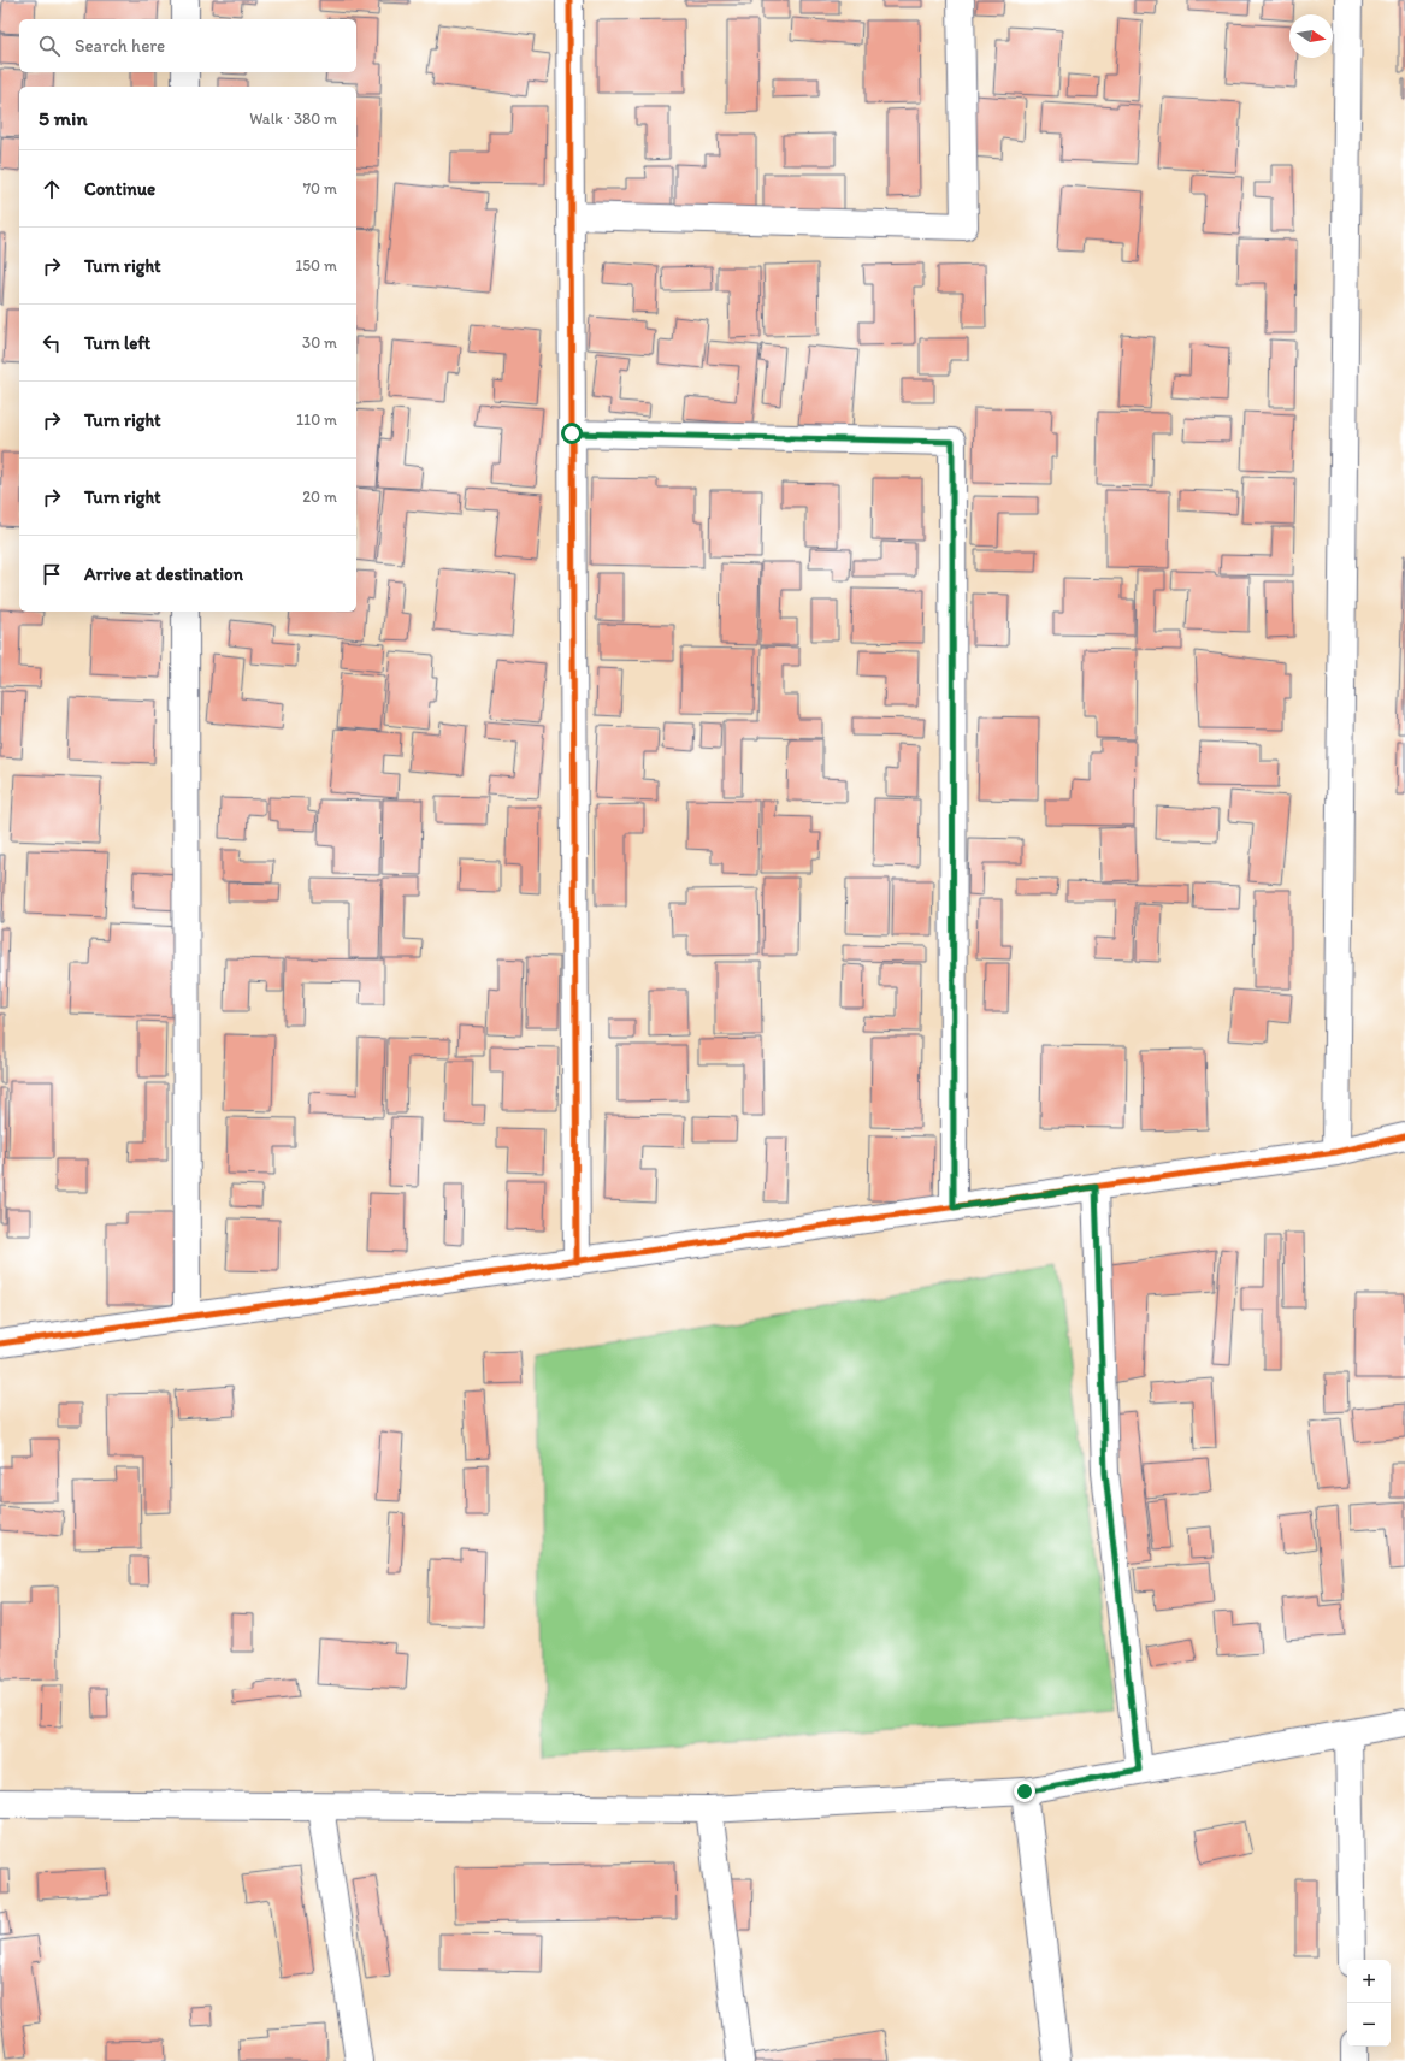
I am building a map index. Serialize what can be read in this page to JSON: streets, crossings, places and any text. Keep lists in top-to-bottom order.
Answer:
{
  "north": "right",
  "page": {
    "search": "Search here",
    "heading": ["5 min", "Walk · 380 m"],
    "list": [
      ["Continue", "70 m"],
      ["Turn right", "150 m"],
      ["Turn left", "30 m"],
      ["Turn right", "110 m"],
      ["Turn right", "20 m"],
      "Arrive at destination"
    ],
    "map_buttons": ["+", "−"]
  }
}
